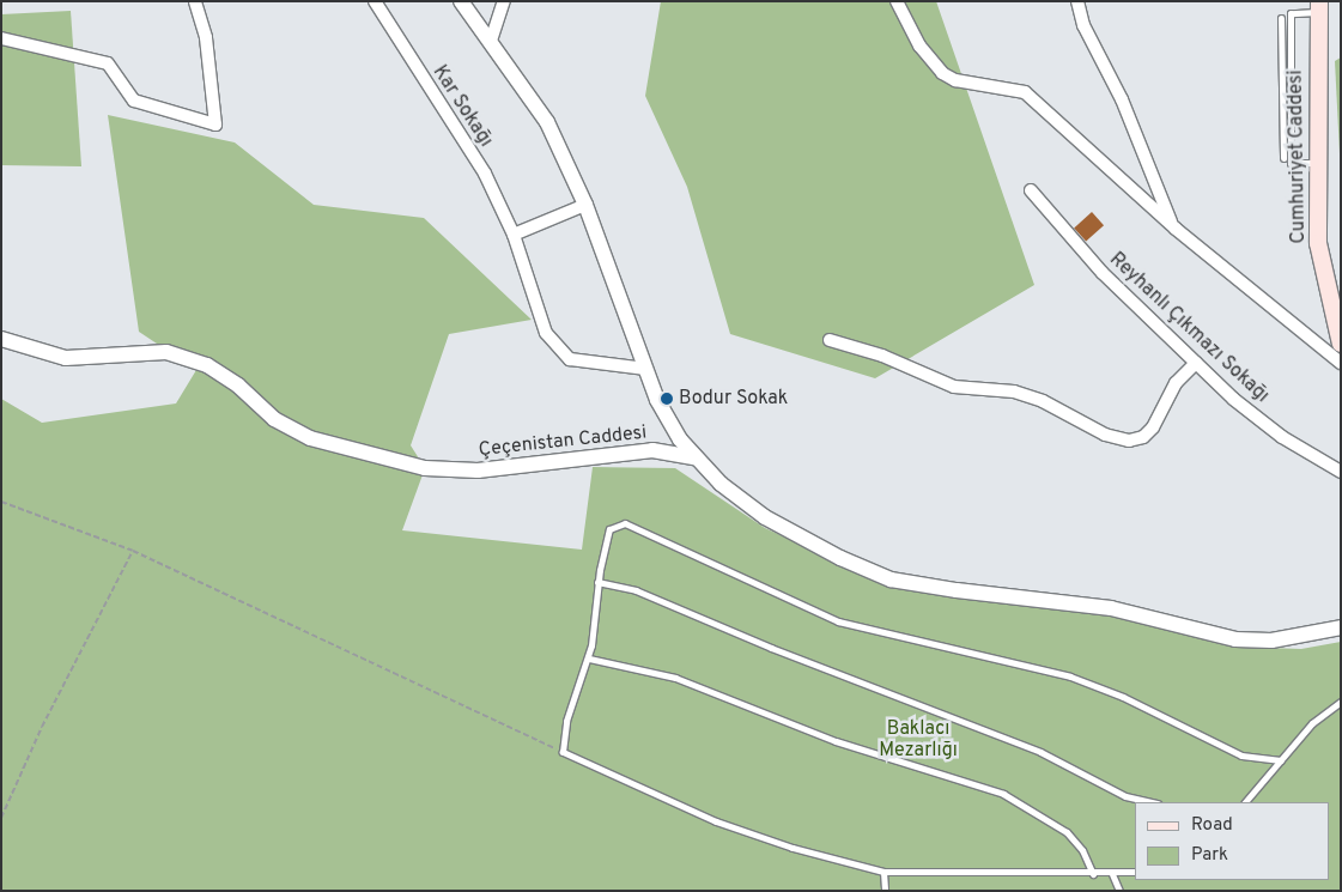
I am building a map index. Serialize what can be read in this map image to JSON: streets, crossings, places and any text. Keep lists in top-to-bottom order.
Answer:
{
  "streets": {
    "main road": ["Cumhuriyet Caddesi"],
    "street": ["Kar Sokağı", "Reyhanlı Çıkmazı Sokağı", "Çeçenistan Caddesi"]
  },
  "parks": ["Baklacı Mezarlığı"],
  "places": ["Bodur Sokak"],
  "legend": ["Road", "Park"]
}
